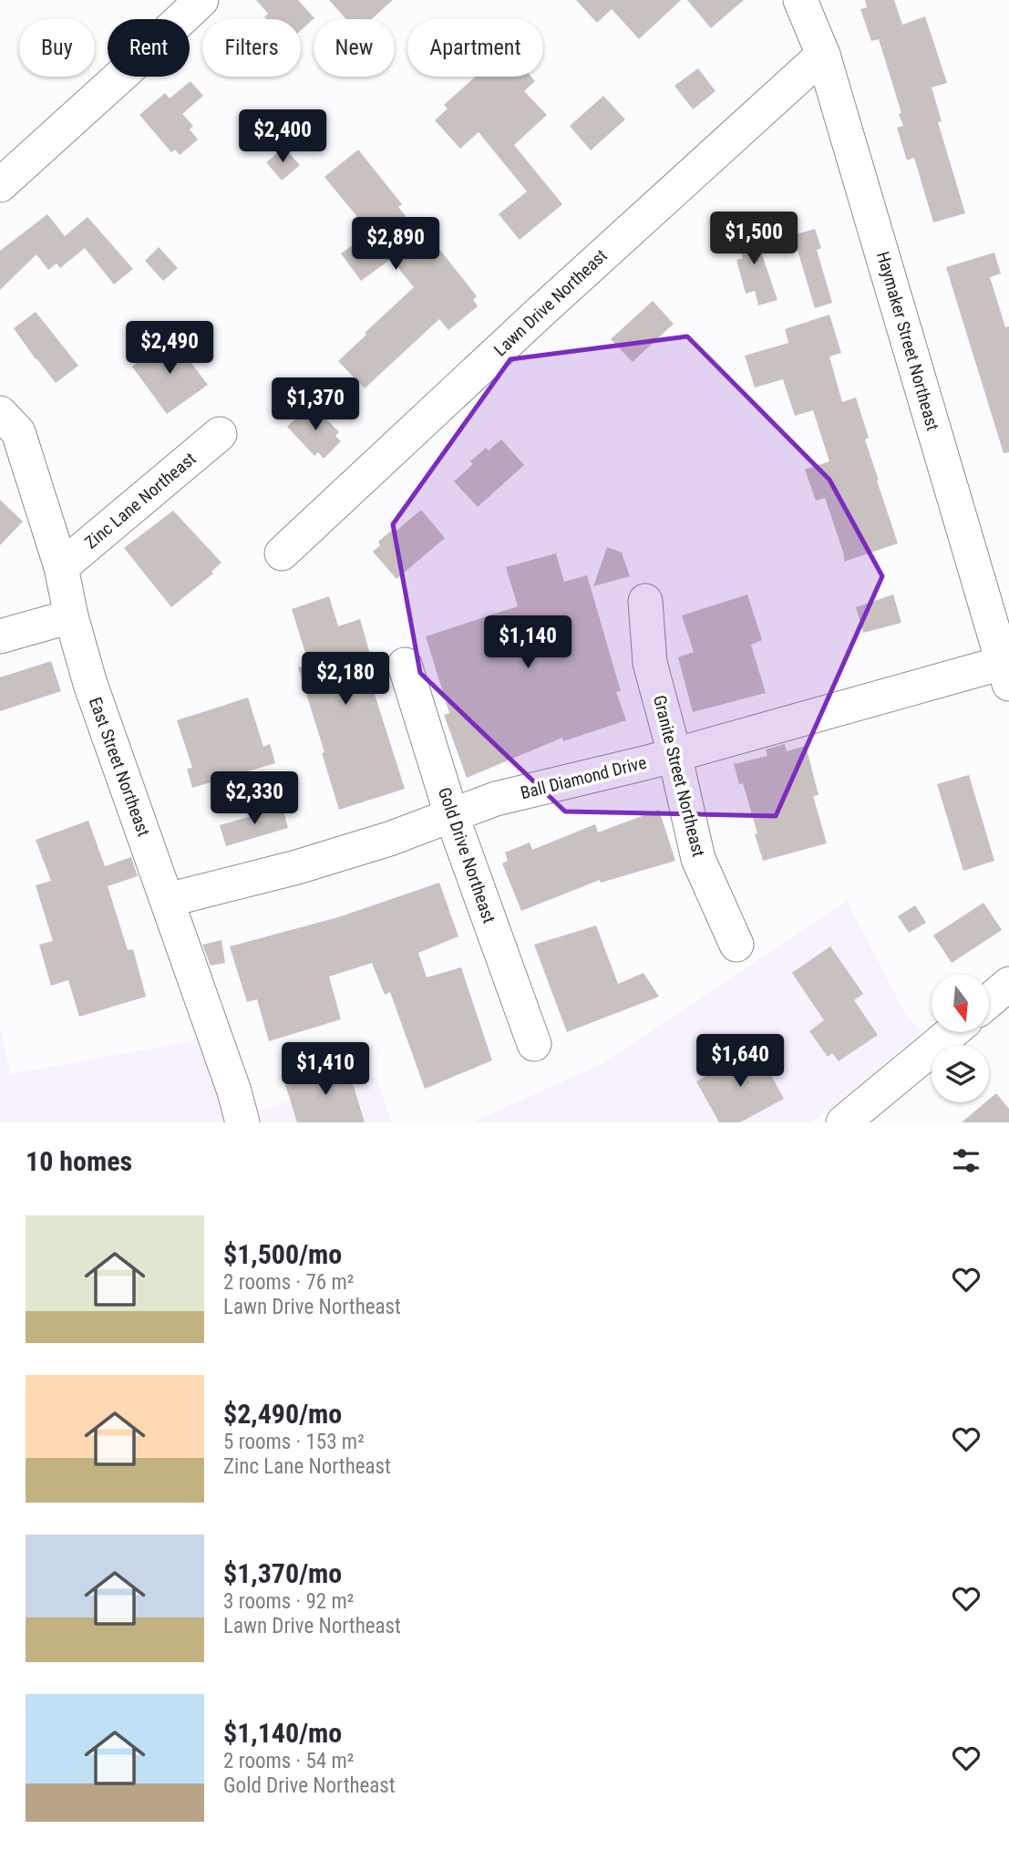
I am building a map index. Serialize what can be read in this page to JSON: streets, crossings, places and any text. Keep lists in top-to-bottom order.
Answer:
{
  "streets": {
    "street": [
      "Lawn Drive Northeast",
      "Haymaker Street Northeast",
      "Zinc Lane Northeast",
      "East Street Northeast",
      "Granite Street Northeast",
      "Ball Diamond Drive",
      "Gold Drive Northeast"
    ]
  },
  "crossings": [
    ["Lawn Drive Northeast", "Haymaker Street Northeast"],
    ["Haymaker Street Northeast", "Ball Diamond Drive"],
    ["Zinc Lane Northeast", "East Street Northeast"],
    ["East Street Northeast", "Ball Diamond Drive"],
    ["Granite Street Northeast", "Ball Diamond Drive"],
    ["Ball Diamond Drive", "Gold Drive Northeast"]
  ],
  "north": "bottom",
  "page": {
    "chip": [
      "Buy",
      "Rent",
      "Filters",
      "New",
      "Apartment"
    ],
    "price": [
      "$2,400",
      "$1,500",
      "$2,890",
      "$2,490",
      "$1,370",
      "$1,140",
      "$2,180",
      "$2,330",
      "$1,640",
      "$1,410"
    ],
    "heading": "10 homes",
    "list": [
      {
        "name": "$1,500/mo",
        "note": "2 rooms · 76 m² · Lawn Drive Northeast"
      },
      {
        "name": "$2,490/mo",
        "note": "5 rooms · 153 m² · Zinc Lane Northeast"
      },
      {
        "name": "$1,370/mo",
        "note": "3 rooms · 92 m² · Lawn Drive Northeast"
      },
      {
        "name": "$1,140/mo",
        "note": "2 rooms · 54 m² · Gold Drive Northeast"
      }
    ]
  }
}
